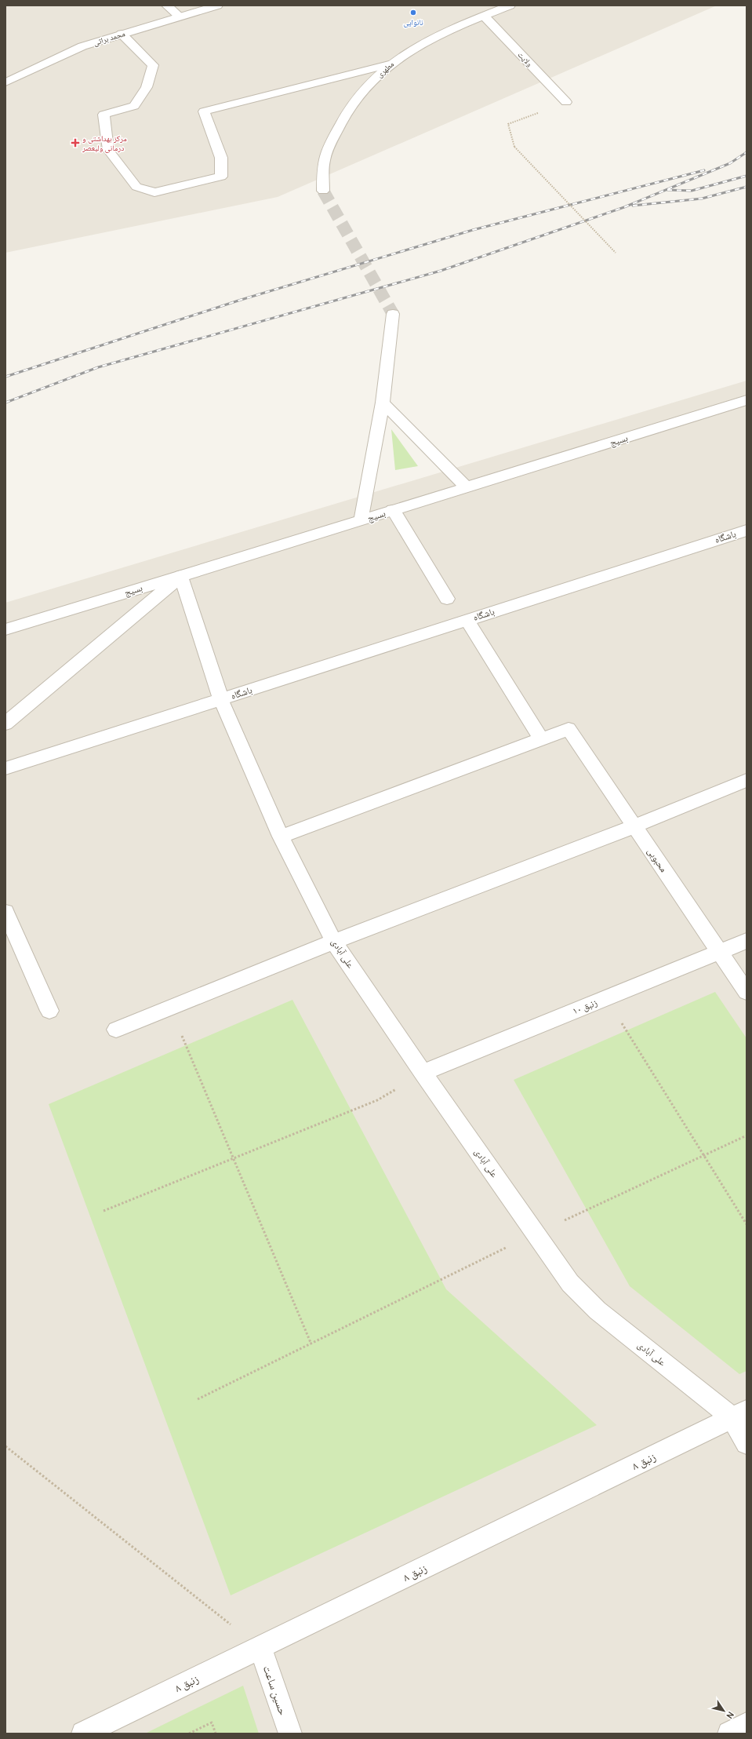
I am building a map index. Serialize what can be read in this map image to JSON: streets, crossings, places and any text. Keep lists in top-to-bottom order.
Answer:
{
  "streets": {
    "street": [
      "محمد براتی",
      "ولایت",
      "مطهری",
      "بسیج",
      "باشگاه",
      "محبوبی",
      "علی آبادی",
      "زنبق ۱۰",
      "زنبق ۸",
      "حسین ساعت"
    ]
  },
  "crossings": [
    ["ولایت", "مطهری"],
    ["بسیج", "علی آبادی"],
    ["باشگاه", "علی آبادی"],
    ["محبوبی", "زنبق ۱۰"],
    ["علی آبادی", "زنبق ۱۰"],
    ["علی آبادی", "زنبق ۸"],
    ["زنبق ۸", "حسین ساعت"]
  ],
  "places": {
    "other": ["نانوایی"],
    "health": ["مرکز بهداشتی و درمانی ولیعصر"]
  },
  "north": "bottom right"
}
